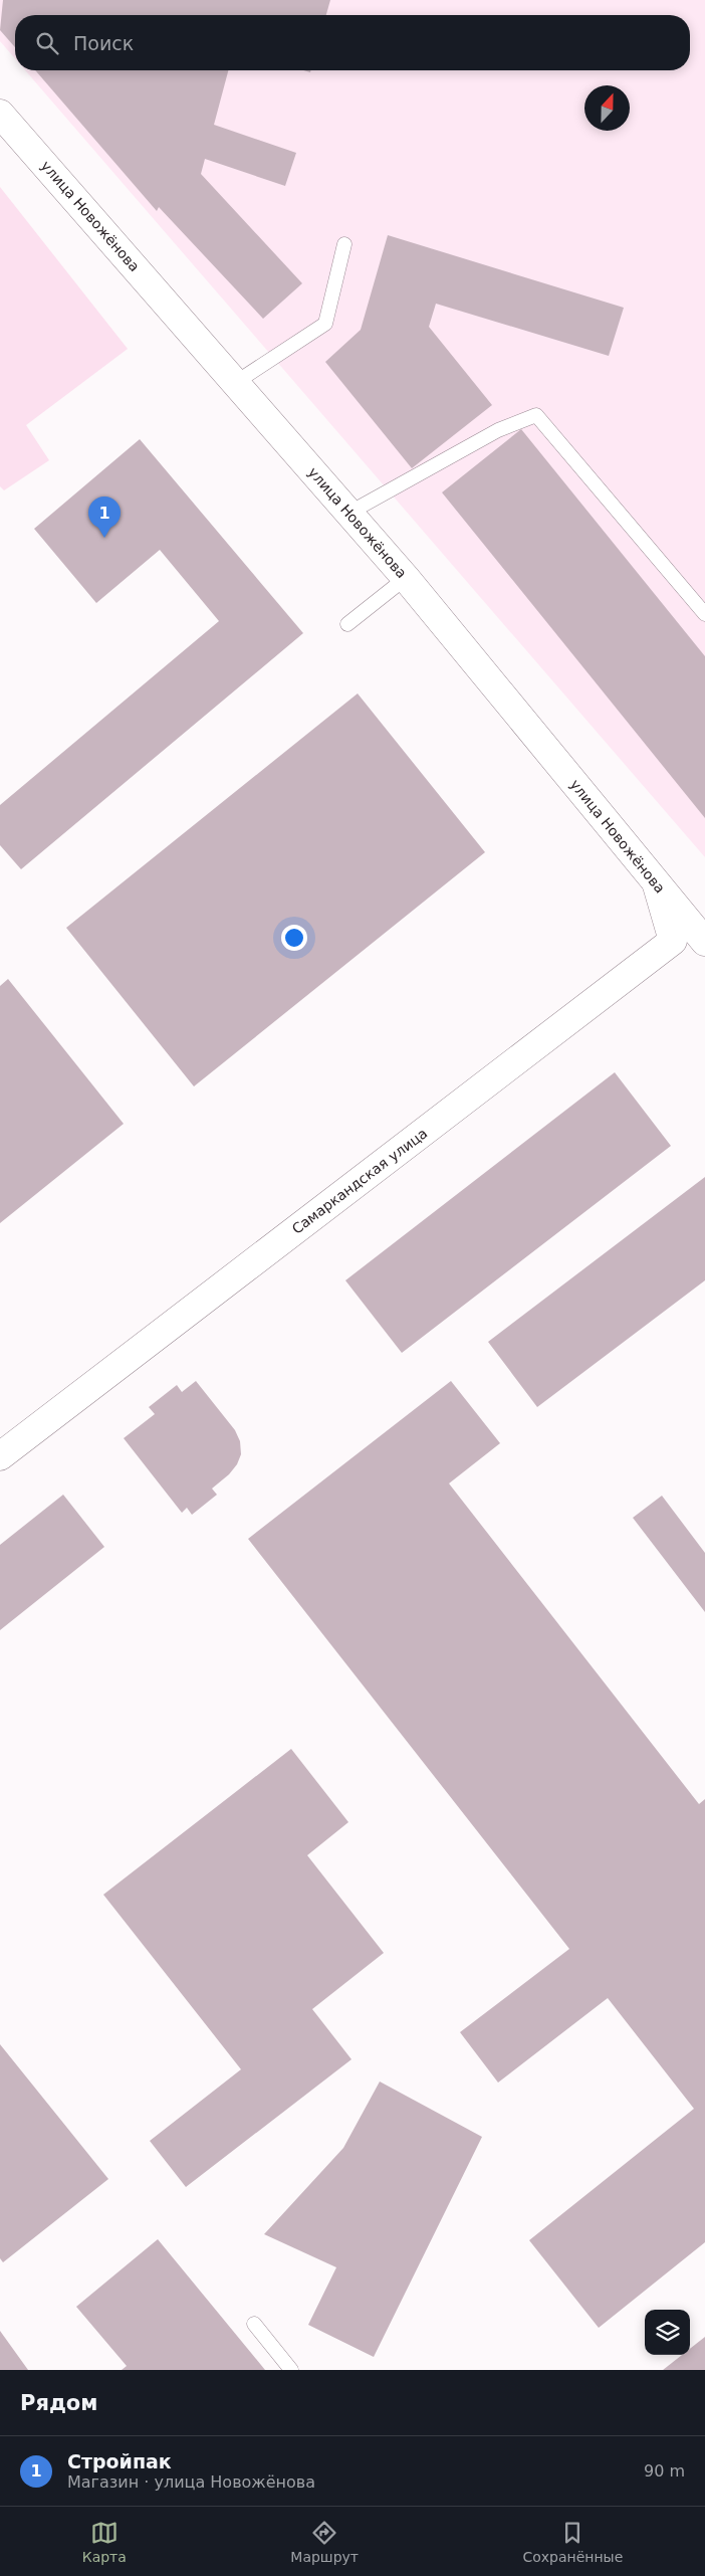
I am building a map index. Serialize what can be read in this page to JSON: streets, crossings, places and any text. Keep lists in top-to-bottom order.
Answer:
{
  "streets": {
    "street": ["улица Новожёнова", "Самаркандская улица"]
  },
  "crossings": [
    ["улица Новожёнова", "Самаркандская улица"]
  ],
  "north": "top",
  "page": {
    "search": "Поиск",
    "pins": "1",
    "heading": "Рядом",
    "list": [
      {
        "mark": "1",
        "name": "Стройпак",
        "note": "Магазин · улица Новожёнова",
        "value": "90 m"
      }
    ],
    "nav": ["Карта", "Маршрут", "Сохранённые"]
  }
}
